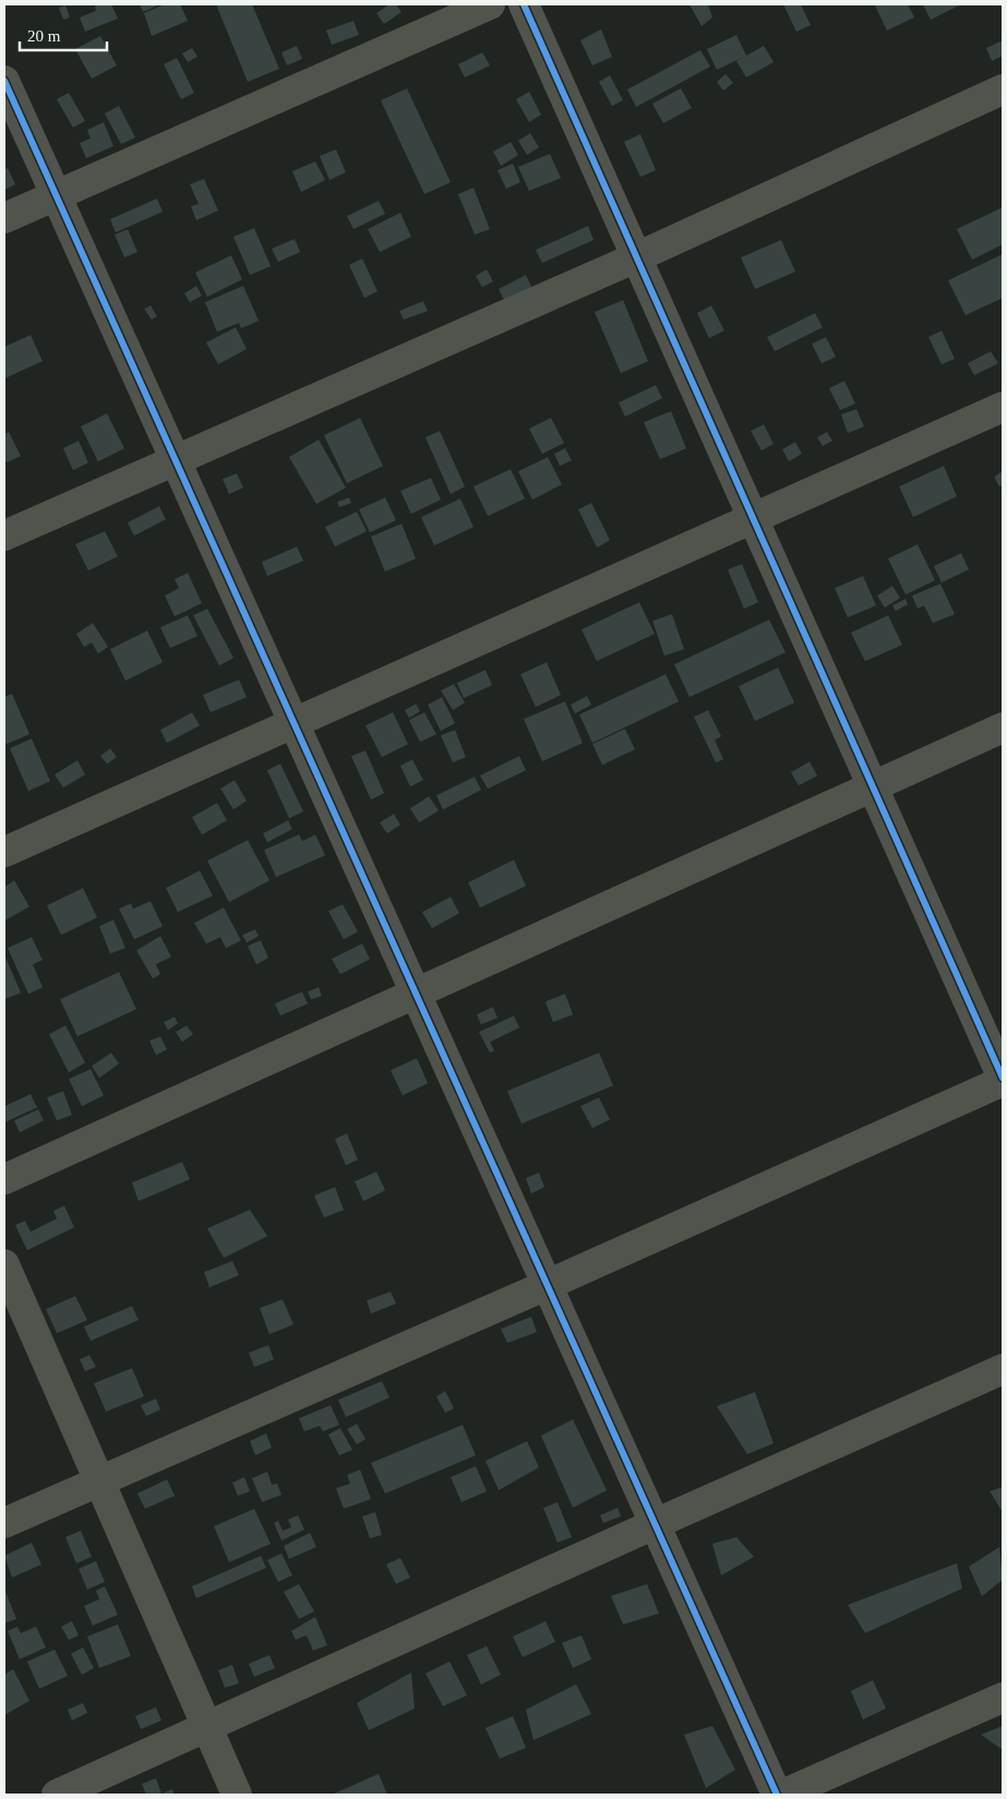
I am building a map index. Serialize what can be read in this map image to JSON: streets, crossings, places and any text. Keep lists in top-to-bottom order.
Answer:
{
  "scale_bar": "20 m"
}
